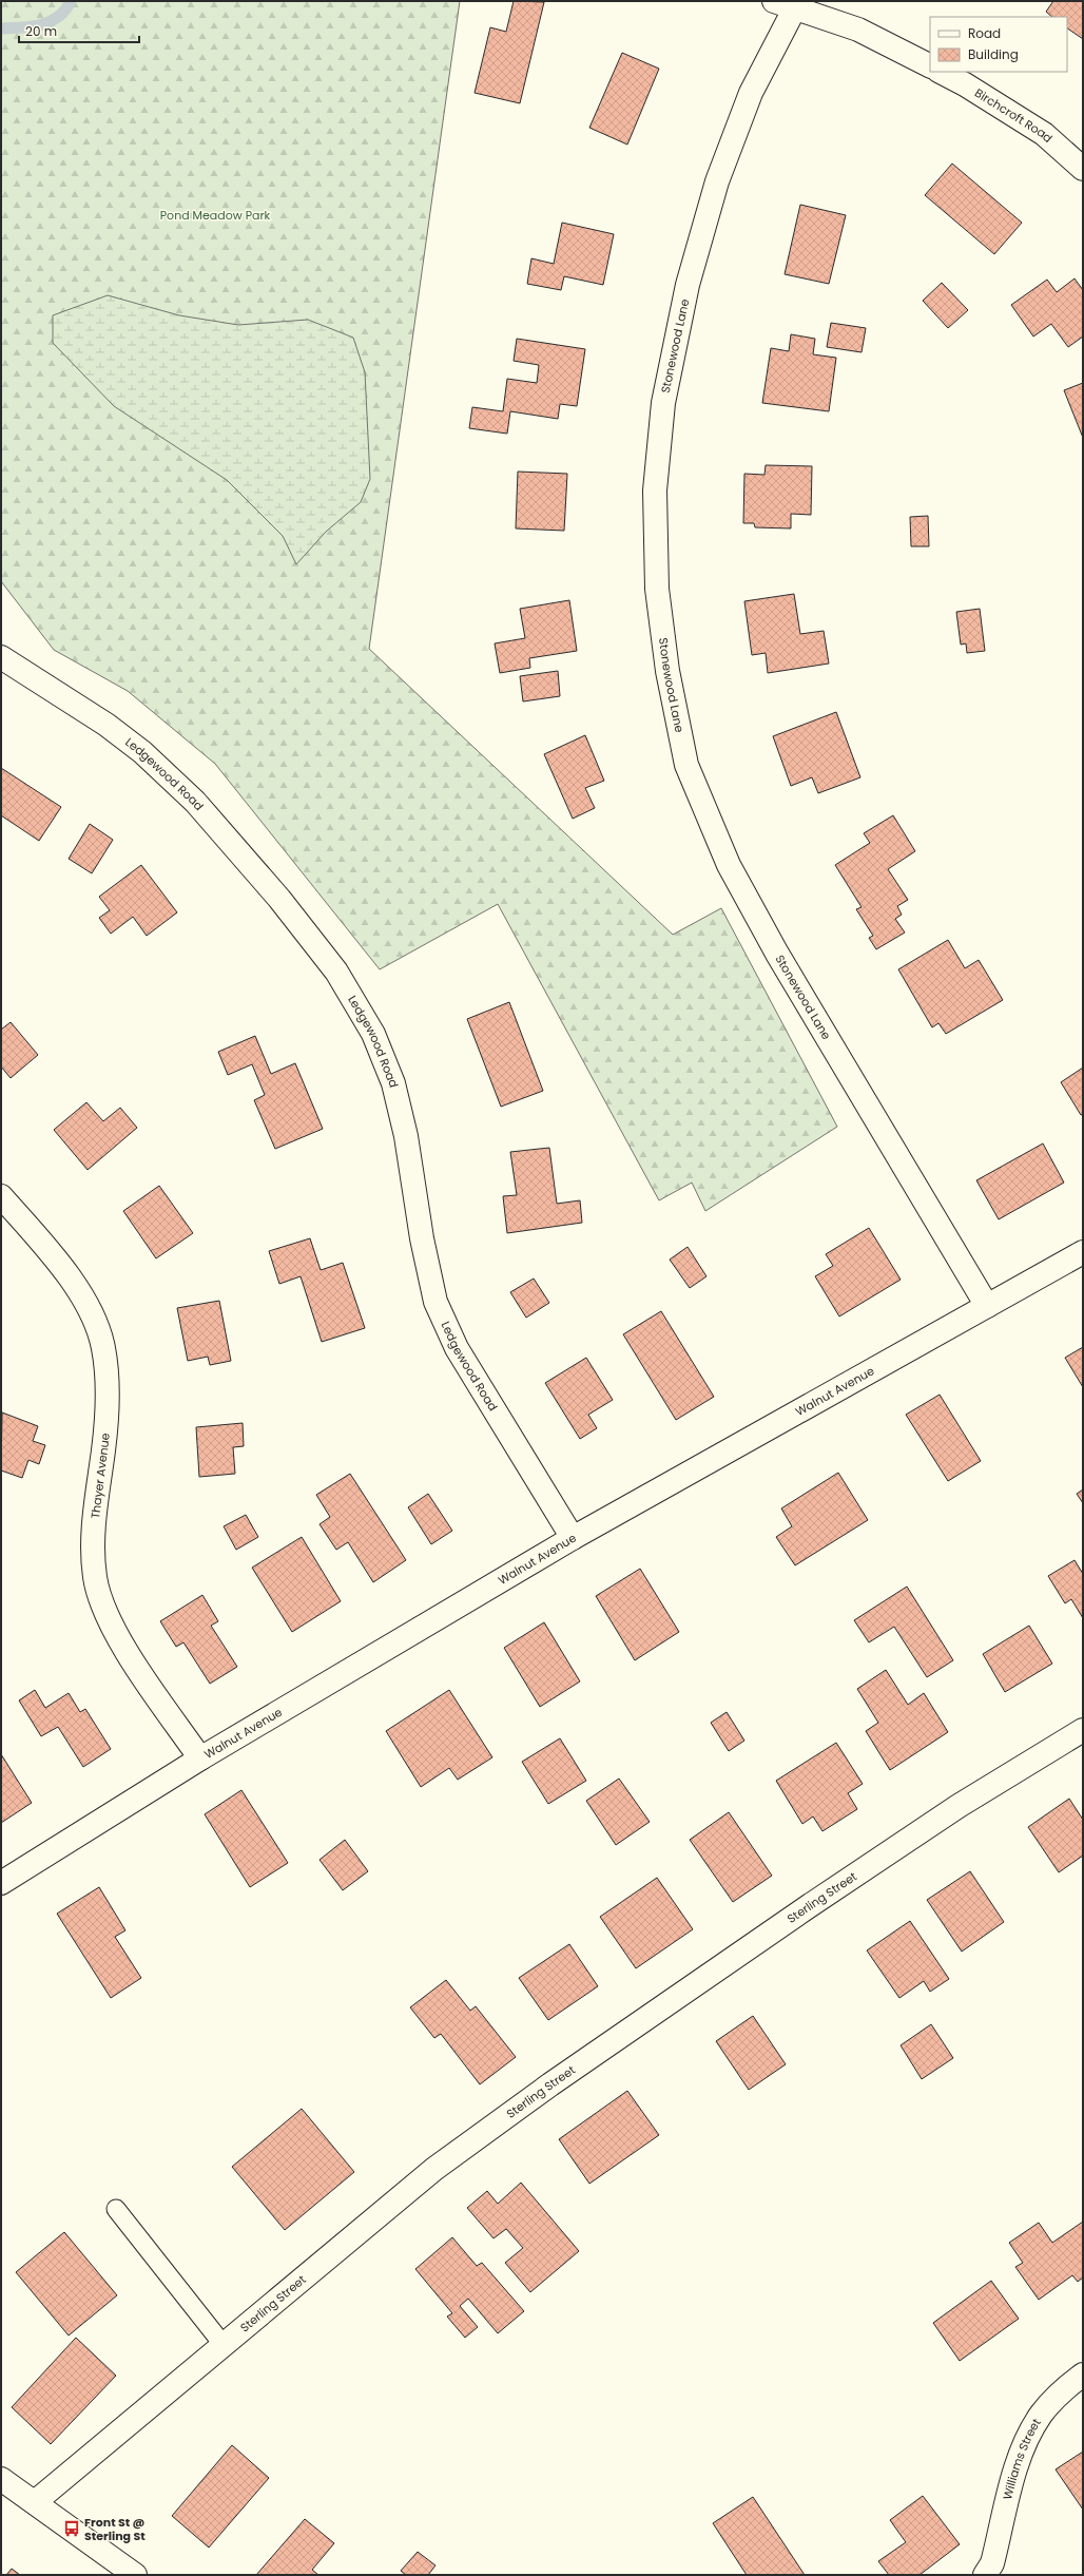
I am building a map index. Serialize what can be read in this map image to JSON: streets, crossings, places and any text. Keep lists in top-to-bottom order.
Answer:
{
  "streets": {
    "street": [
      "Birchcroft Road",
      "Stonewood Lane",
      "Ledgewood Road",
      "Walnut Avenue",
      "Thayer Avenue",
      "Sterling Street",
      "Williams Street"
    ]
  },
  "crossings": [
    ["Stonewood Lane", "Walnut Avenue"],
    ["Ledgewood Road", "Walnut Avenue"],
    ["Walnut Avenue", "Thayer Avenue"]
  ],
  "parks": ["Pond Meadow Park"],
  "places": {
    "bus stop": ["Front St @ Sterling St"]
  },
  "legend": ["Road", "Building"],
  "scale_bar": "20 m"
}
